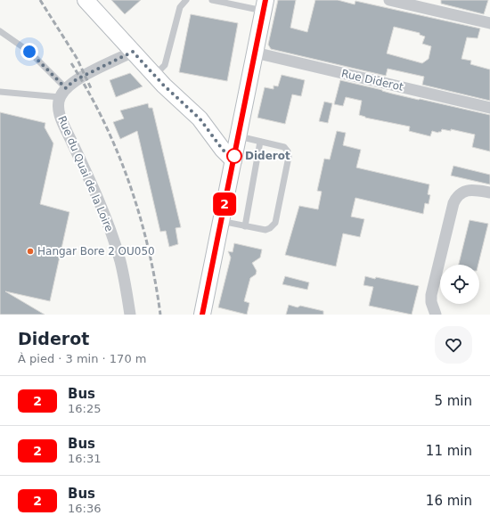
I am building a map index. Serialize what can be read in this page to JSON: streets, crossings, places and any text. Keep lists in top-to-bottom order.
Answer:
{
  "streets": {
    "street": ["Rue Diderot", "Rue du Quai de la Loire"]
  },
  "places": ["Diderot", "Hangar Bore 2 OU050"],
  "lines": ["bus line 2"],
  "page": {
    "on_map": "2",
    "heading": ["Diderot", "À pied · 3 min · 170 m"],
    "list": [
      {
        "mark": "2",
        "name": "Bus",
        "note": "16:25",
        "value": "5 min"
      },
      {
        "mark": "2",
        "name": "Bus",
        "note": "16:31",
        "value": "11 min"
      },
      {
        "mark": "2",
        "name": "Bus",
        "note": "16:36",
        "value": "16 min"
      }
    ]
  }
}
